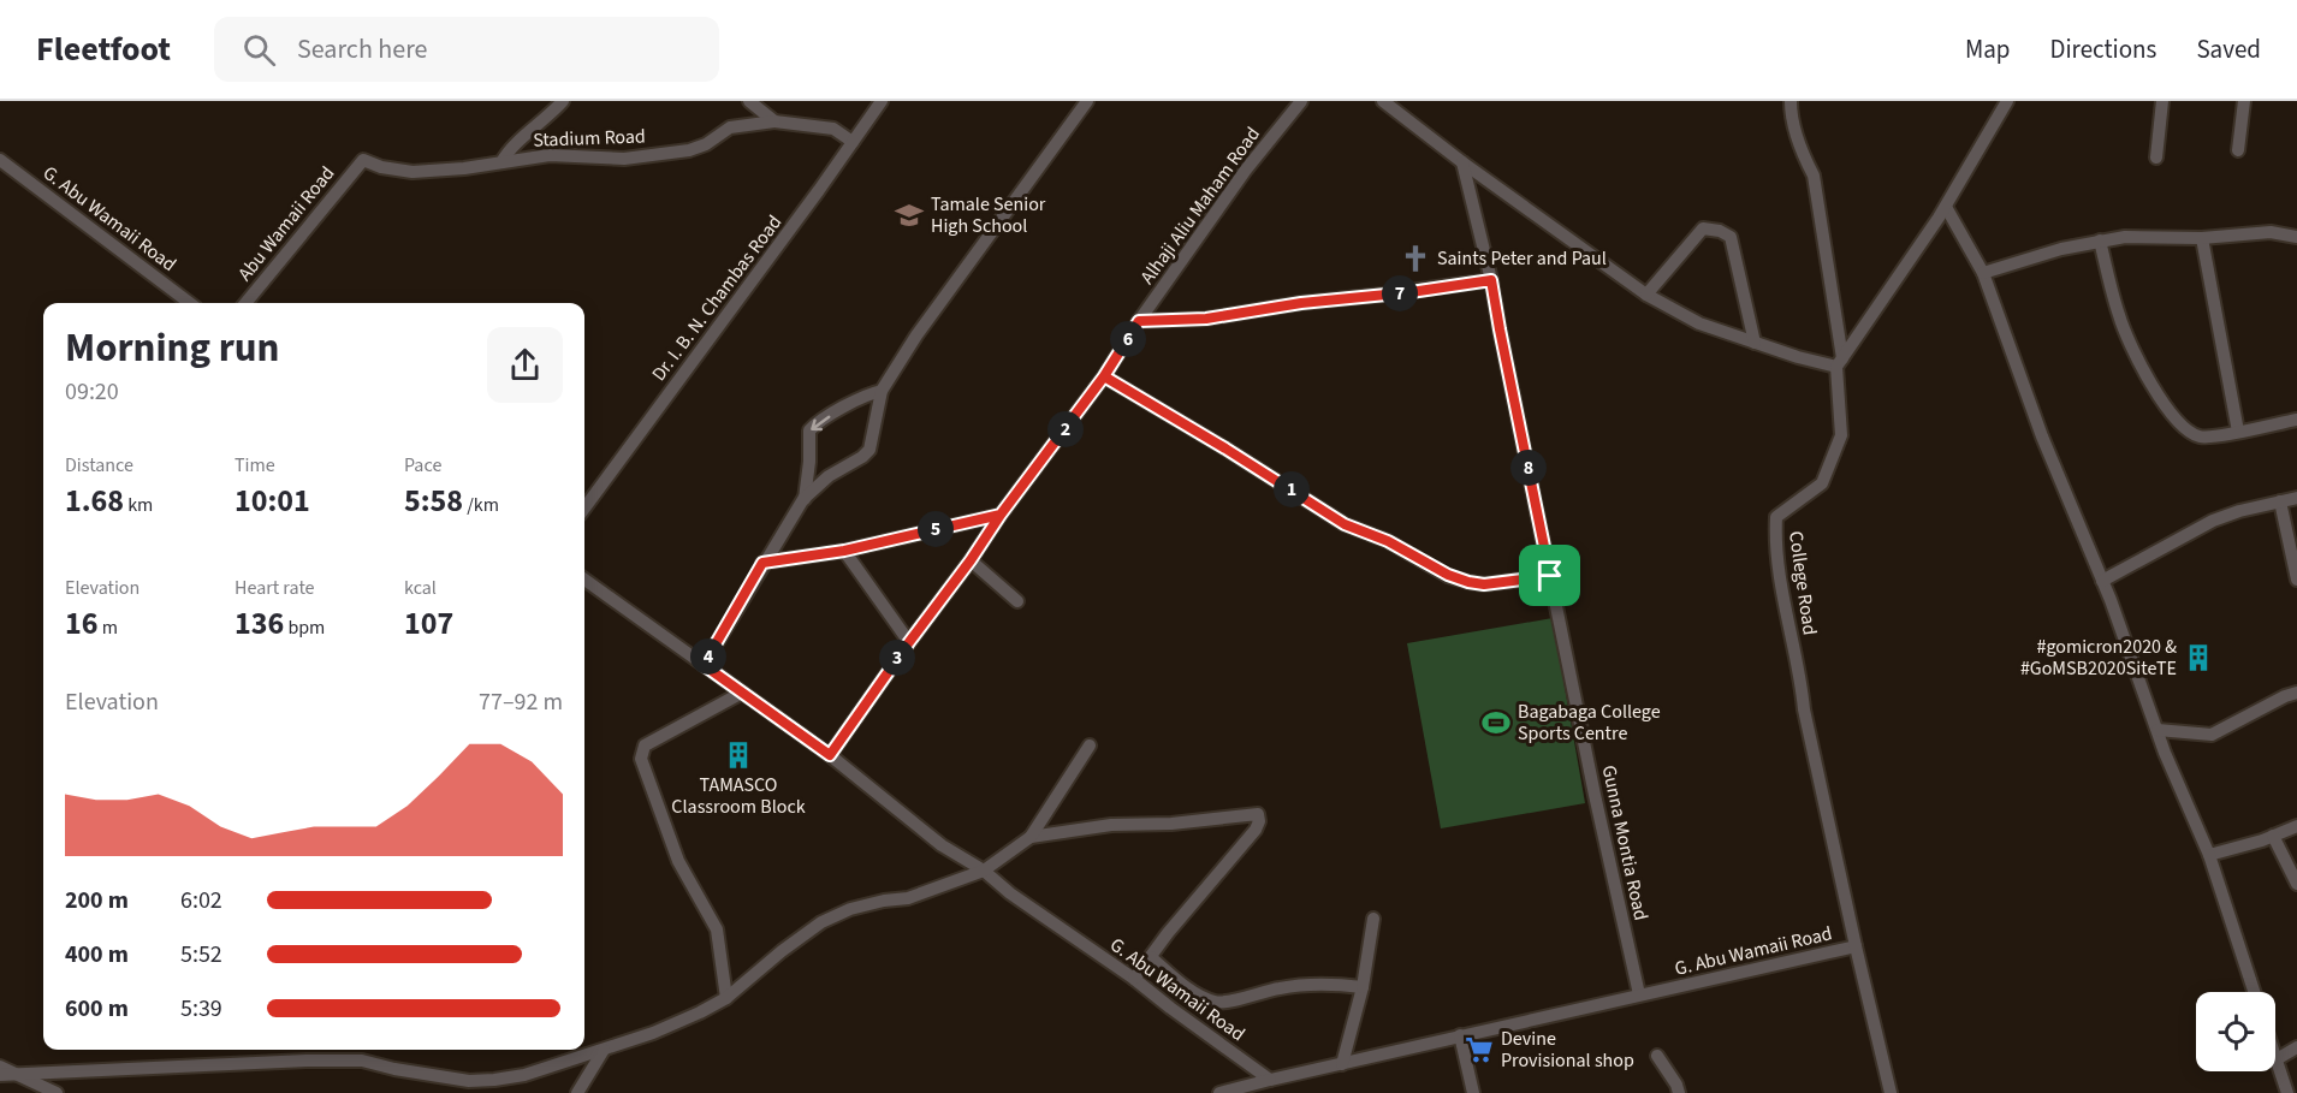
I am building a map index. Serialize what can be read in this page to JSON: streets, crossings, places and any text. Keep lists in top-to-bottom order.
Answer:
{
  "streets": {
    "street": [
      "Stadium Road",
      "Alhaji Aliu Maham Road",
      "G. Abu Wamaii Road",
      "Abu Wamaii Road",
      "Dr. I. B. N. Chambas Road",
      "College Road",
      "Gunna Montia Road"
    ]
  },
  "crossings": [
    ["Stadium Road", "Abu Wamaii Road"],
    ["Stadium Road", "Dr. I. B. N. Chambas Road"],
    ["Alhaji Aliu Maham Road", "G. Abu Wamaii Road"],
    ["G. Abu Wamaii Road", "College Road"],
    ["G. Abu Wamaii Road", "Gunna Montia Road"]
  ],
  "places": {
    "school or university": ["Tamale Senior High School"],
    "church": ["Saints Peter and Paul"],
    "building": ["#gomicron2020 & #GoMSB2020SiteTE", "TAMASCO Classroom Block"],
    "sports": ["Bagabaga College Sports Centre"],
    "supermarket": ["Devine Provisional shop"]
  },
  "page": {
    "header": "Fleetfoot",
    "search": "Search here",
    "nav": ["Map", "Directions", "Saved"],
    "pins": [
      "7",
      "6",
      "2",
      "8",
      "1",
      "5",
      "4",
      "3"
    ],
    "heading": ["Morning run", "09:20"],
    "stats": [
      ["Distance", "1.68 km"],
      ["Time", "10:01"],
      ["Pace", "5:58 /km"],
      ["Elevation", "16 m"],
      ["Heart rate", "136 bpm"],
      ["kcal", "107"]
    ],
    "chart": ["Elevation", "77–92 m"],
    "list": [
      {
        "name": "200 m",
        "note": "6:02"
      },
      {
        "name": "400 m",
        "note": "5:52"
      },
      {
        "name": "600 m",
        "note": "5:39"
      }
    ]
  }
}
